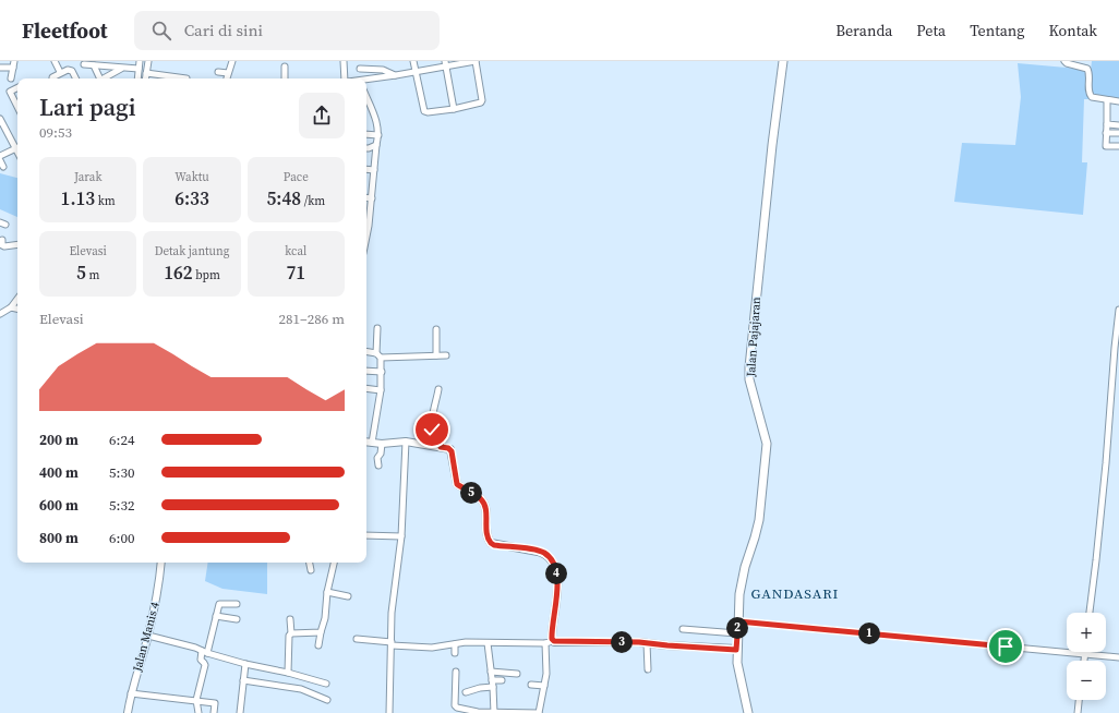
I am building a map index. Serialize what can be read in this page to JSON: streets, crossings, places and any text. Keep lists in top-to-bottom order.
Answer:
{
  "streets": {
    "main road": ["Jalan Pajajaran"],
    "street": ["Jalan Manis 4"]
  },
  "districts": ["GANDASARI"],
  "page": {
    "header": "Fleetfoot",
    "search": "Cari di sini",
    "nav": [
      "Beranda",
      "Peta",
      "Tentang",
      "Kontak"
    ],
    "heading": ["Lari pagi", "09:53"],
    "stats": [
      ["Jarak", "1.13 km"],
      ["Waktu", "6:33"],
      ["Pace", "5:48 /km"],
      ["Elevasi", "5 m"],
      ["Detak jantung", "162 bpm"],
      ["kcal", "71"]
    ],
    "chart": ["Elevasi", "281–286 m"],
    "list": [
      {
        "name": "200 m",
        "note": "6:24"
      },
      {
        "name": "400 m",
        "note": "5:30"
      },
      {
        "name": "600 m",
        "note": "5:32"
      },
      {
        "name": "800 m",
        "note": "6:00"
      }
    ],
    "pins": [
      "5",
      "4",
      "2",
      "1",
      "3"
    ],
    "map_buttons": ["+", "−"]
  }
}
